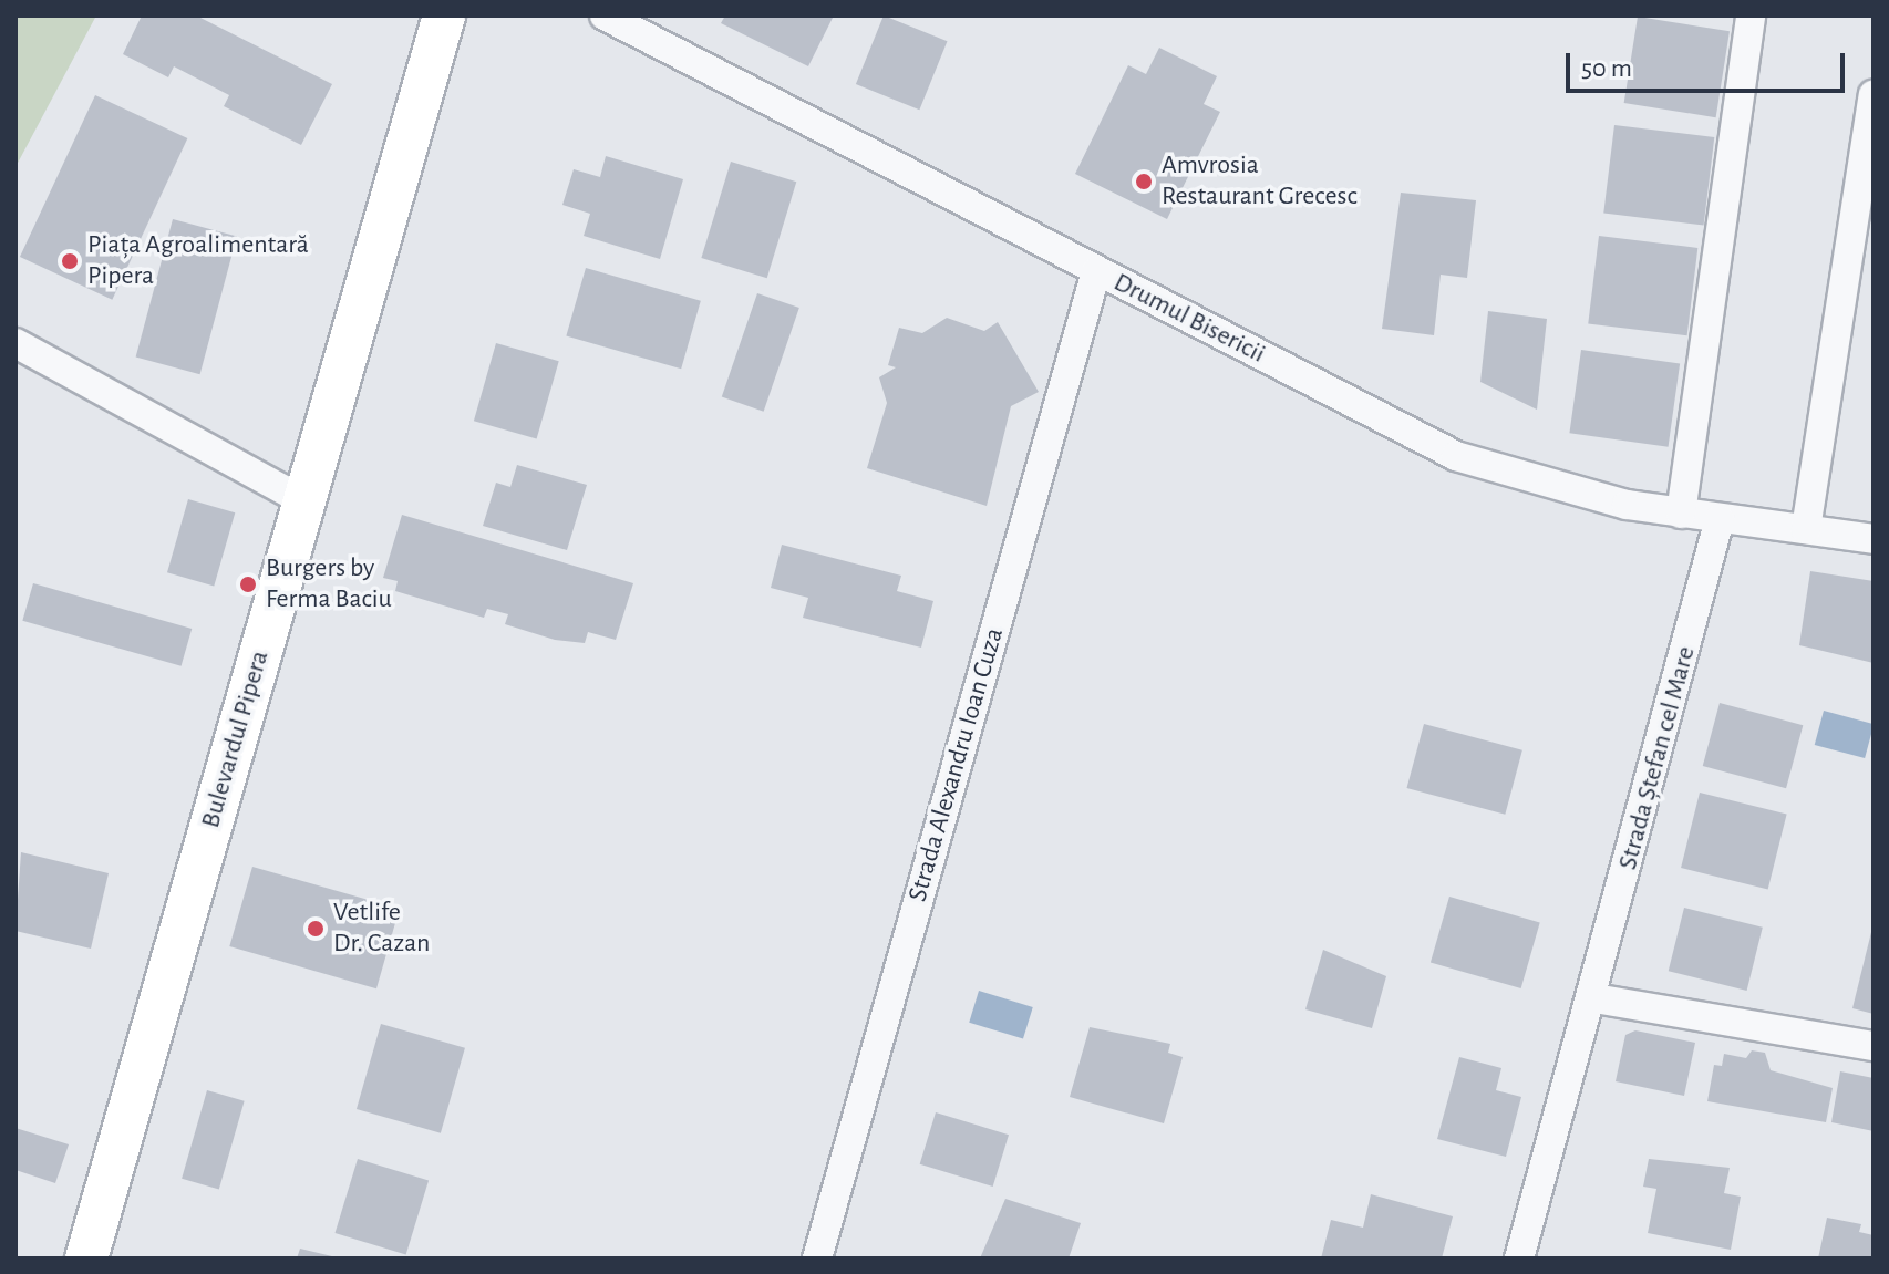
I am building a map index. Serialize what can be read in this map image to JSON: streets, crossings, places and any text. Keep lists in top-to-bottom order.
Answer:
{
  "streets": {
    "main road": ["Bulevardul Pipera"],
    "street": ["Drumul Bisericii", "Strada Ștefan cel Mare", "Strada Alexandru Ioan Cuza"]
  },
  "crossings": [
    ["Drumul Bisericii", "Strada Ștefan cel Mare"],
    ["Drumul Bisericii", "Strada Alexandru Ioan Cuza"]
  ],
  "places": [
    "Amvrosia Restaurant Grecesc",
    "Piața Agroalimentară Pipera",
    "Burgers by Ferma Baciu",
    "Vetlife Dr. Cazan"
  ],
  "scale_bar": "50 m"
}
